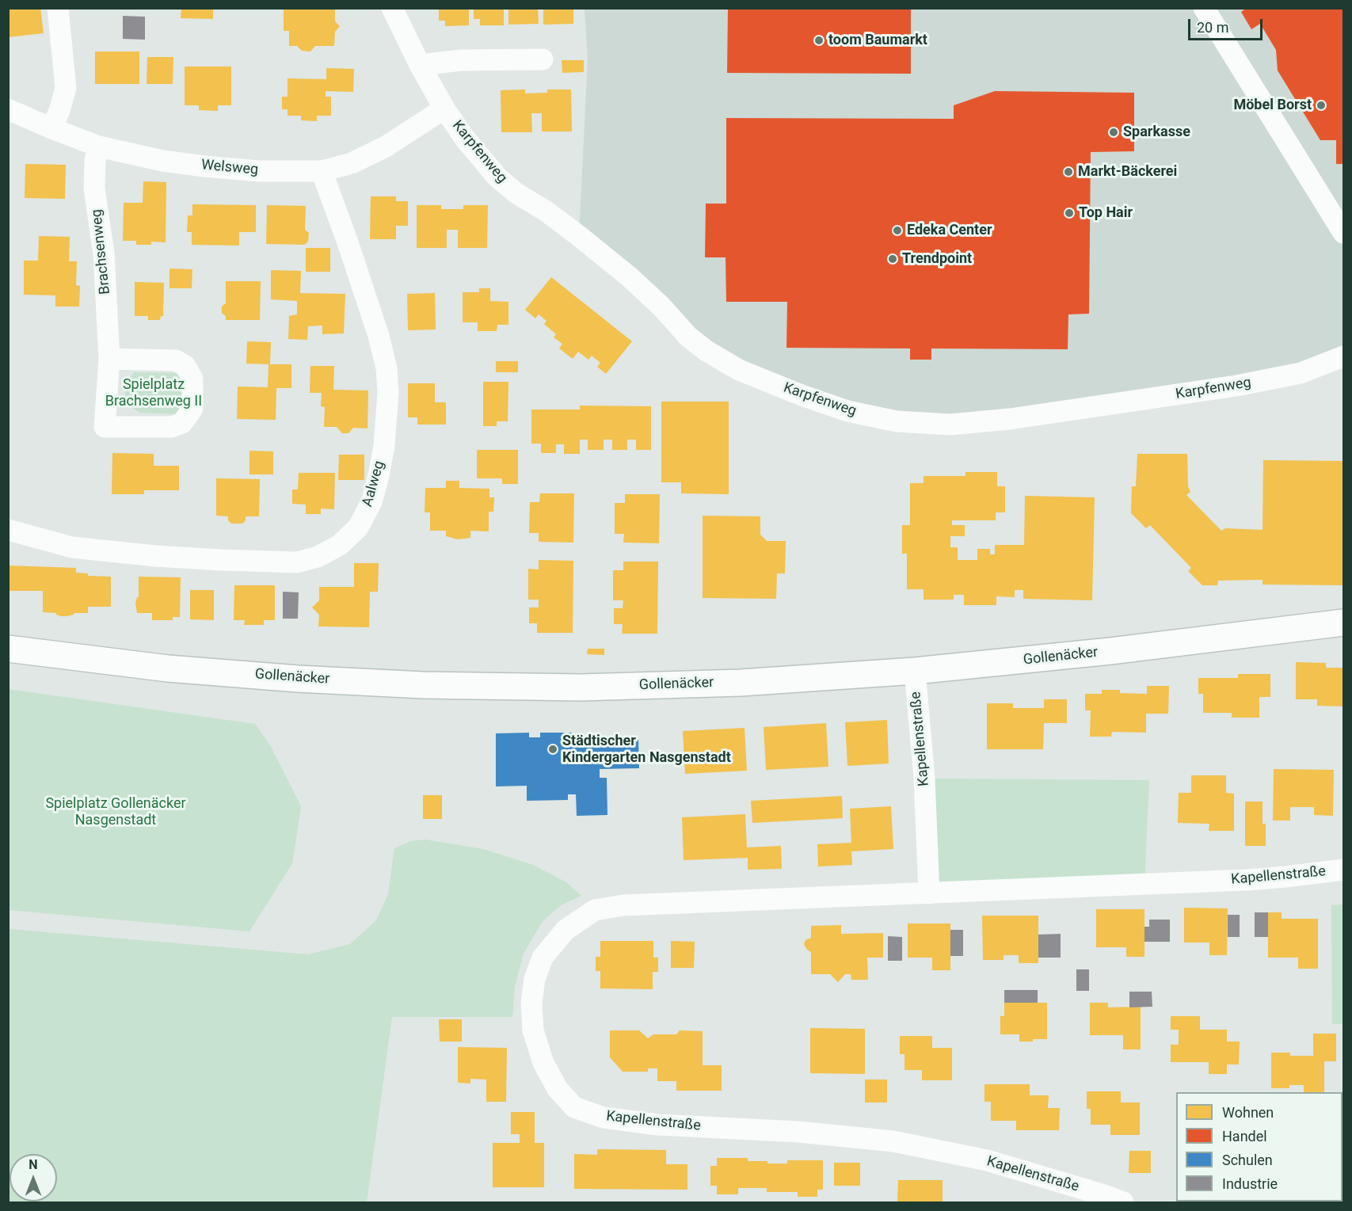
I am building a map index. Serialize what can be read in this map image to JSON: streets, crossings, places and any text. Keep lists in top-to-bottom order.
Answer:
{
  "streets": {
    "street": [
      "Karpfenweg",
      "Welsweg",
      "Brachsenweg",
      "Aalweg",
      "Gollenäcker",
      "Kapellenstraße"
    ]
  },
  "crossings": [
    ["Karpfenweg", "Welsweg"],
    ["Welsweg", "Brachsenweg"],
    ["Welsweg", "Aalweg"],
    ["Gollenäcker", "Kapellenstraße"]
  ],
  "parks": ["Spielplatz Brachsenweg II", "Spielplatz Gollenäcker Nasgenstadt"],
  "places": [
    "toom Baumarkt",
    "Möbel Borst",
    "Sparkasse",
    "Markt-Bäckerei",
    "Top Hair",
    "Edeka Center",
    "Trendpoint",
    "Städtischer Kindergarten Nasgenstadt"
  ],
  "legend": [
    "Wohnen",
    "Handel",
    "Schulen",
    "Industrie"
  ],
  "scale_bar": "20 m",
  "north": "top"
}
